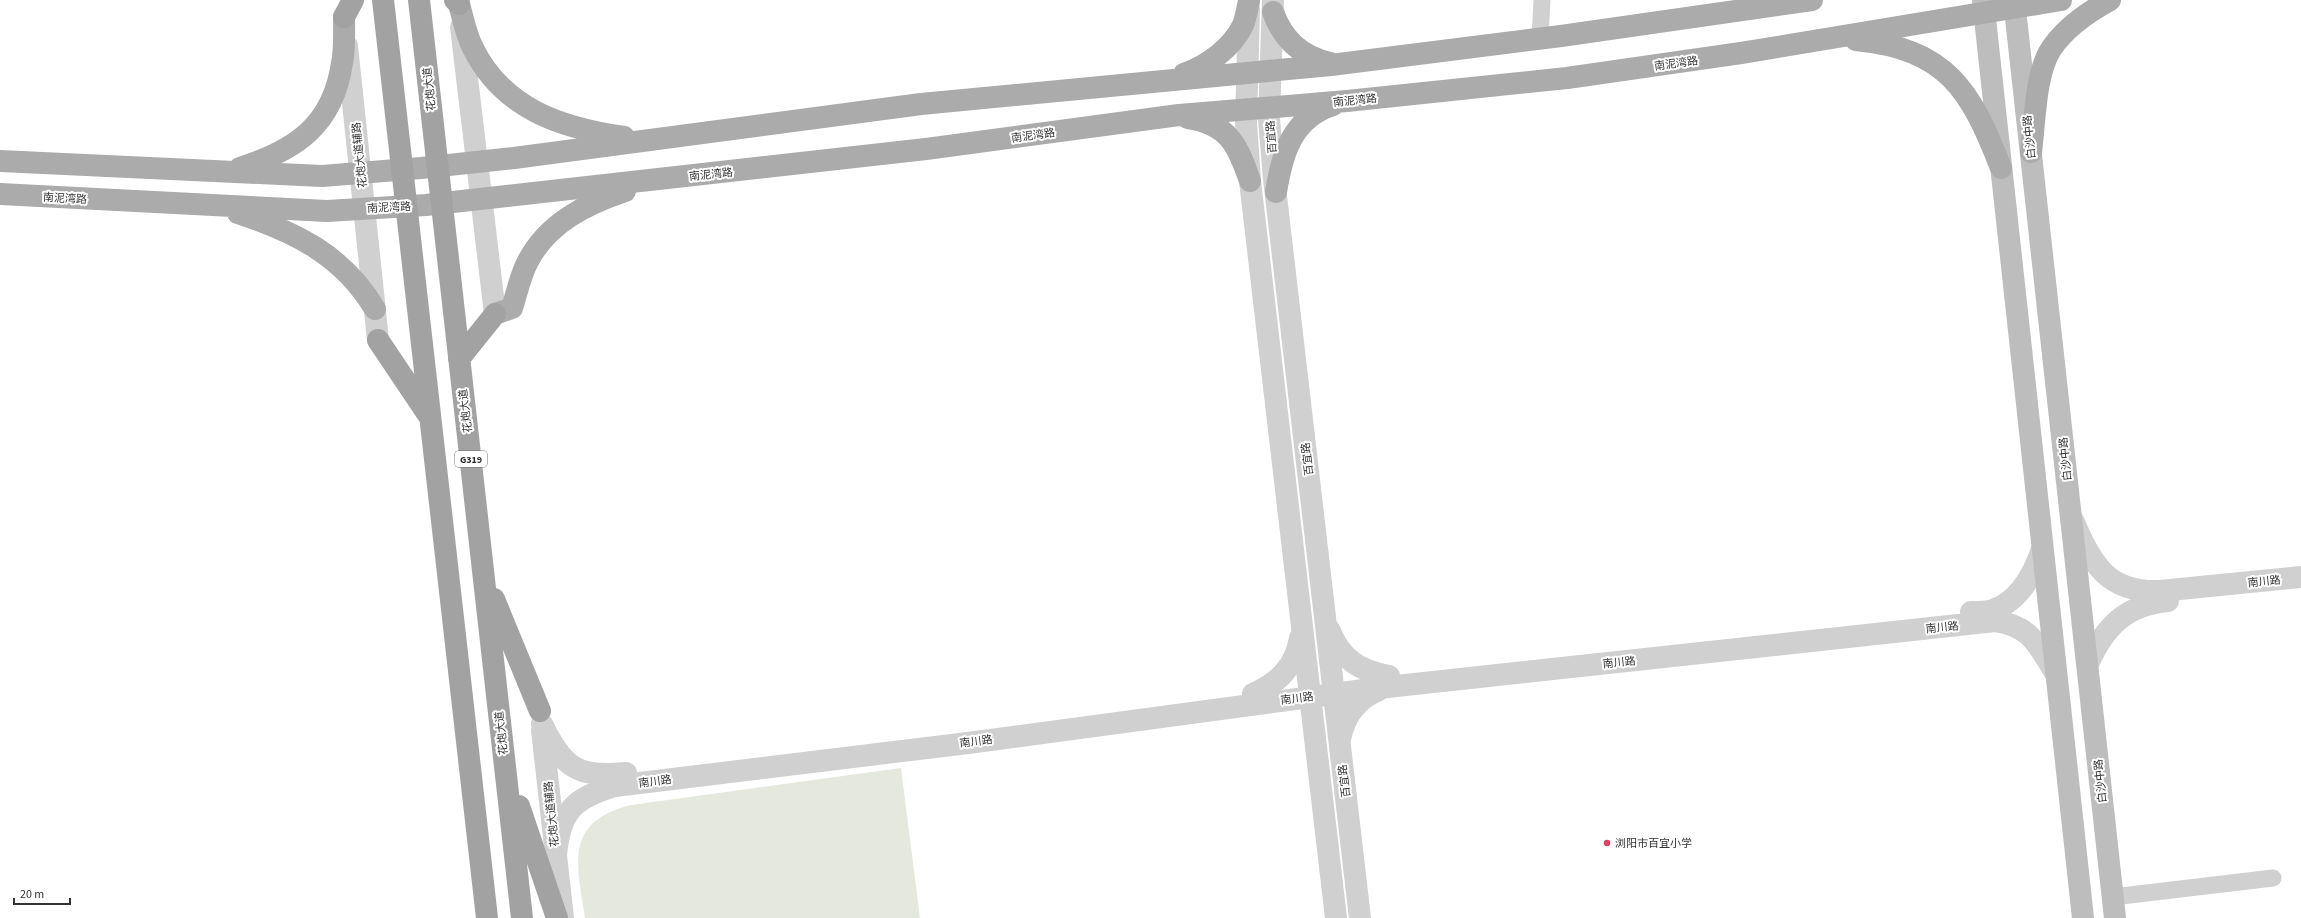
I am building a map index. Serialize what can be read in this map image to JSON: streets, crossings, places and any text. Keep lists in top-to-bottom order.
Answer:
{
  "streets": {
    "highway": ["花炮大道", "G319"],
    "main road": ["南泥湾路", "白沙中路"],
    "street": ["百宜路", "花炮大道辅路", "南川路"]
  },
  "crossings": [
    ["南泥湾路", "花炮大道"],
    ["南泥湾路", "百宜路"],
    ["南泥湾路", "白沙中路"],
    ["南泥湾路", "花炮大道辅路"],
    ["百宜路", "南川路"],
    ["白沙中路", "南川路"],
    ["花炮大道辅路", "南川路"]
  ],
  "places": ["浏阳市百宜小学"],
  "scale_bar": "20 m"
}
